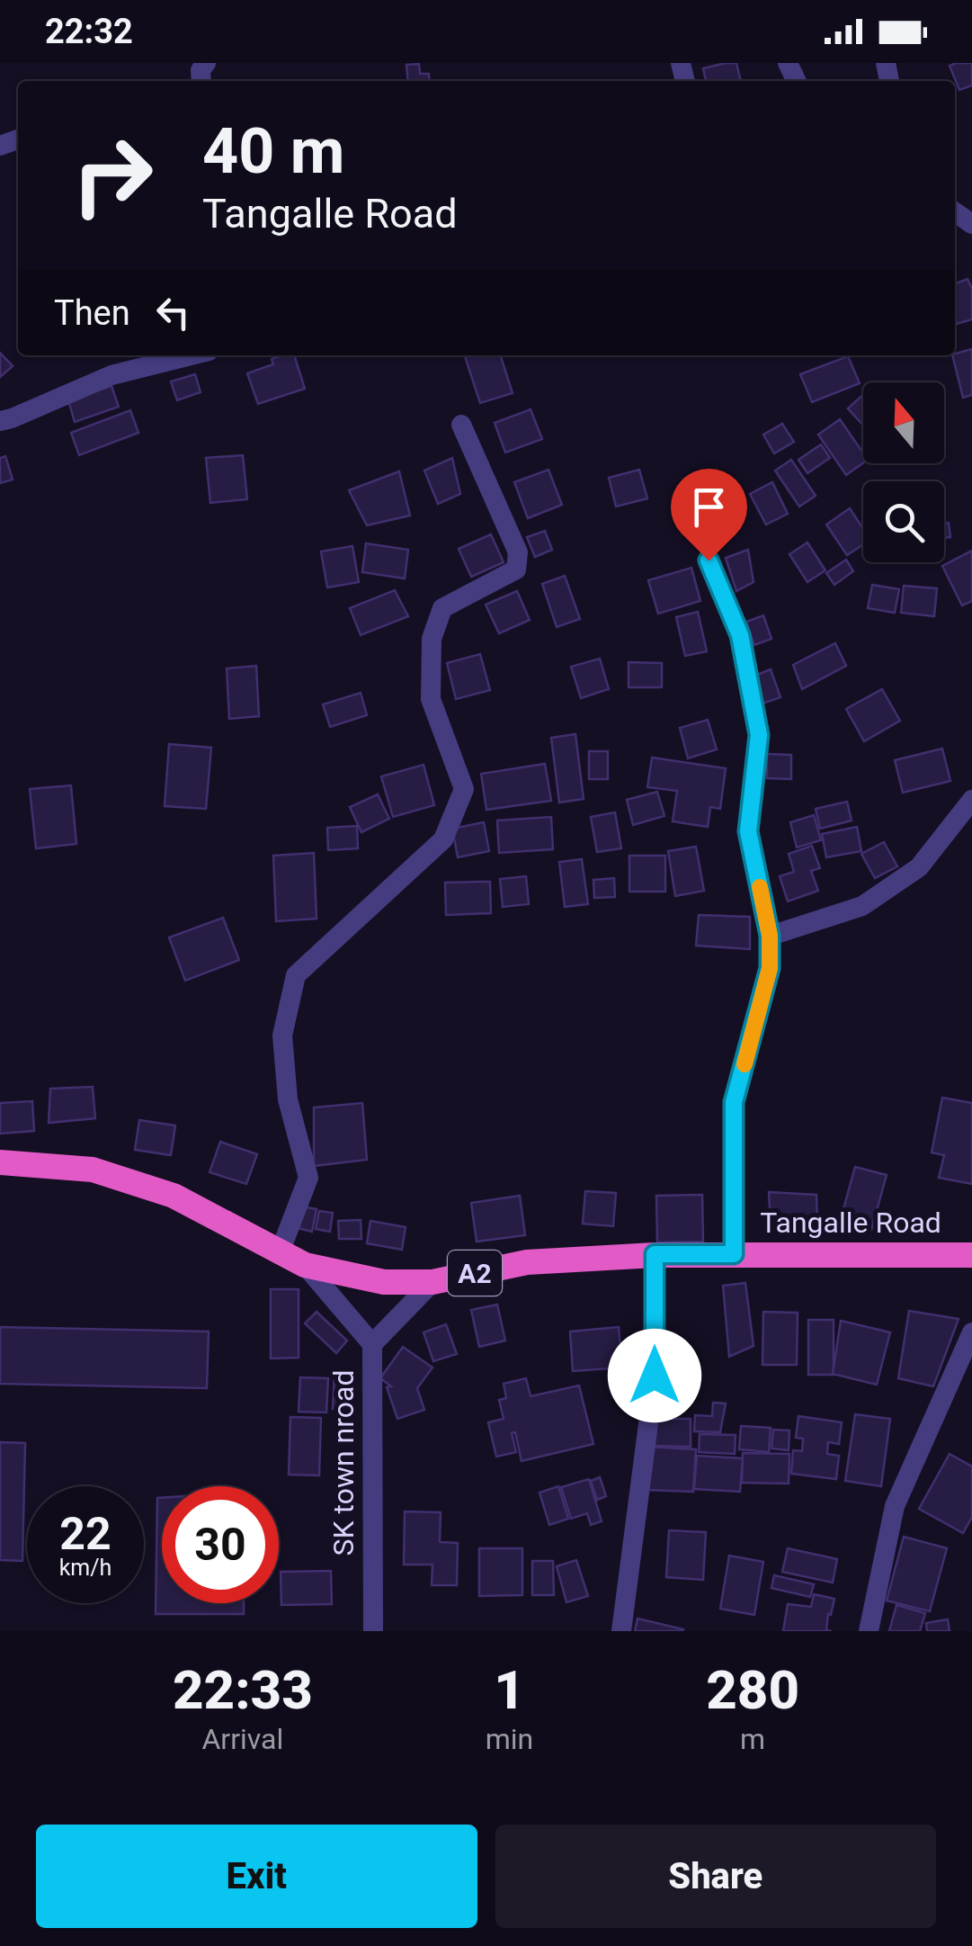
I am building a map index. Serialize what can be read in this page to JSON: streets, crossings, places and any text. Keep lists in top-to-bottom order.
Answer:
{
  "streets": {
    "highway": ["Tangalle Road", "A2"],
    "street": ["SK town nroad"]
  },
  "crossings": [
    ["Tangalle Road", "SK town nroad"]
  ],
  "north": "top",
  "page": {
    "status": "22:32",
    "turn": ["40 m", "Tangalle Road"],
    "then": "Then",
    "speed": "22 km/h",
    "limit": "30",
    "eta": [
      "22:33",
      "Arrival",
      "1",
      "min",
      "280",
      "m"
    ],
    "buttons": ["Exit", "Share"]
  }
}
